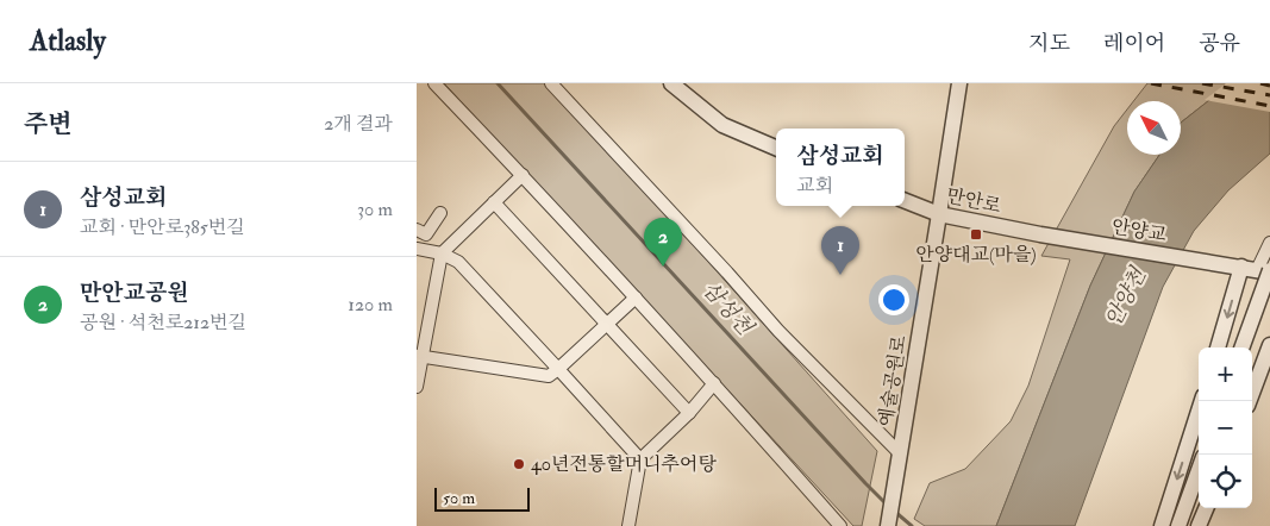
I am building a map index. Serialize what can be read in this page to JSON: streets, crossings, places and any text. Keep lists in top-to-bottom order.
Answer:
{
  "streets": {
    "street": ["만안로", "안양교", "예술공원로"]
  },
  "crossings": [
    ["만안로", "안양교"],
    ["만안로", "예술공원로"]
  ],
  "water": ["안양천", "삼성천"],
  "places": {
    "transit": ["안양대교(마을)"],
    "other": ["40년전통할머니추어탕"]
  },
  "scale_bar": "50 m",
  "north": "top left",
  "page": {
    "header": "Atlasly",
    "nav": ["지도", "레이어", "공유"],
    "heading": ["주변", "2개 결과"],
    "popup": ["삼성교회", "교회"],
    "list": [
      {
        "mark": "1",
        "name": "삼성교회",
        "note": "교회 · 만안로385번길",
        "value": "30 m"
      },
      {
        "mark": "2",
        "name": "만안교공원",
        "note": "공원 · 석천로212번길",
        "value": "120 m"
      }
    ],
    "pins": ["2", "1"],
    "map_buttons": ["+", "−"],
    "scale": "50 m"
  }
}
